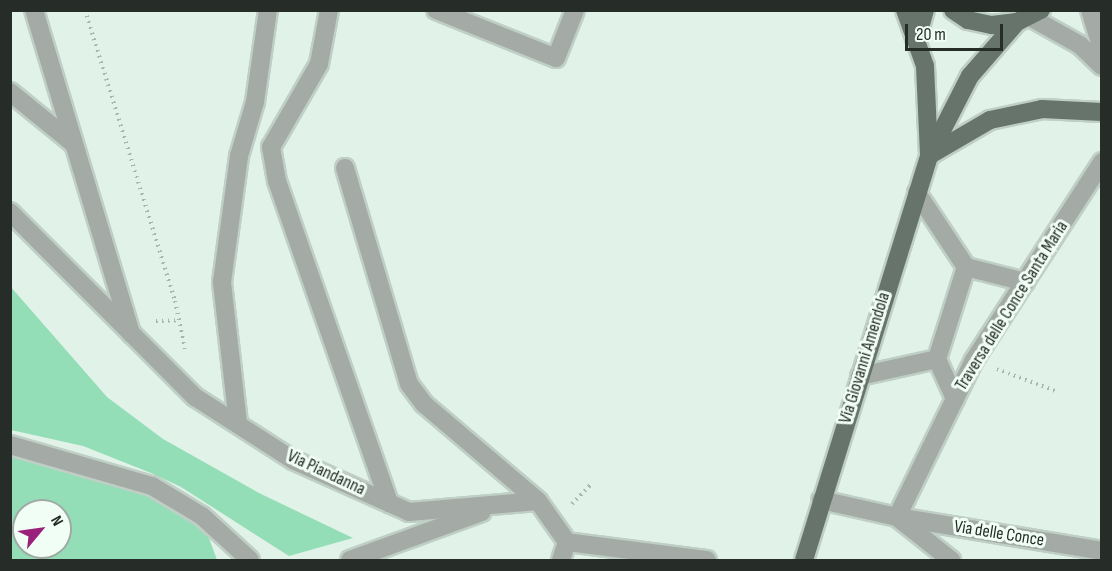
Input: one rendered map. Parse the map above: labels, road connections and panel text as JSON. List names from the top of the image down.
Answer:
{
  "streets": {
    "main road": ["Via Giovanni Amendola"],
    "street": ["Traversa delle Conce Santa Maria", "Via Piandanna", "Via delle Conce"]
  },
  "crossings": [
    ["Traversa delle Conce Santa Maria", "Via delle Conce"],
    ["Via Giovanni Amendola", "Via delle Conce"]
  ],
  "scale_bar": "20 m",
  "north": "top right"
}
